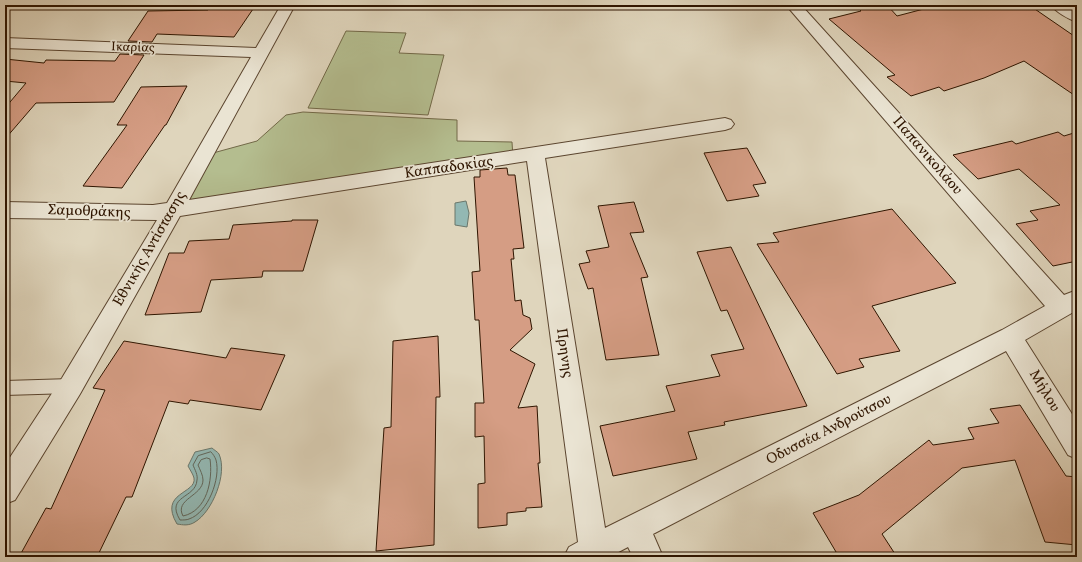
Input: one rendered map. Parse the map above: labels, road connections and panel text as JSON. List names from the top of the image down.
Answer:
{
  "streets": {
    "street": [
      "Ικαρίας",
      "Παπανικολάου",
      "Καππαδοκίας",
      "Σαμοθράκης",
      "Εθνικής Αντίστασης",
      "Πρηνης",
      "Μήλου",
      "Οδυσσέα Ανδρούτσου"
    ]
  },
  "crossings": [
    ["Ικαρίας", "Εθνικής Αντίστασης"],
    ["Παπανικολάου", "Οδυσσέα Ανδρούτσου"],
    ["Καππαδοκίας", "Σαμοθράκης"],
    ["Καππαδοκίας", "Εθνικής Αντίστασης"],
    ["Καππαδοκίας", "Πρηνης"],
    ["Σαμοθράκης", "Εθνικής Αντίστασης"],
    ["Πρηνης", "Οδυσσέα Ανδρούτσου"],
    ["Μήλου", "Οδυσσέα Ανδρούτσου"]
  ]
}
